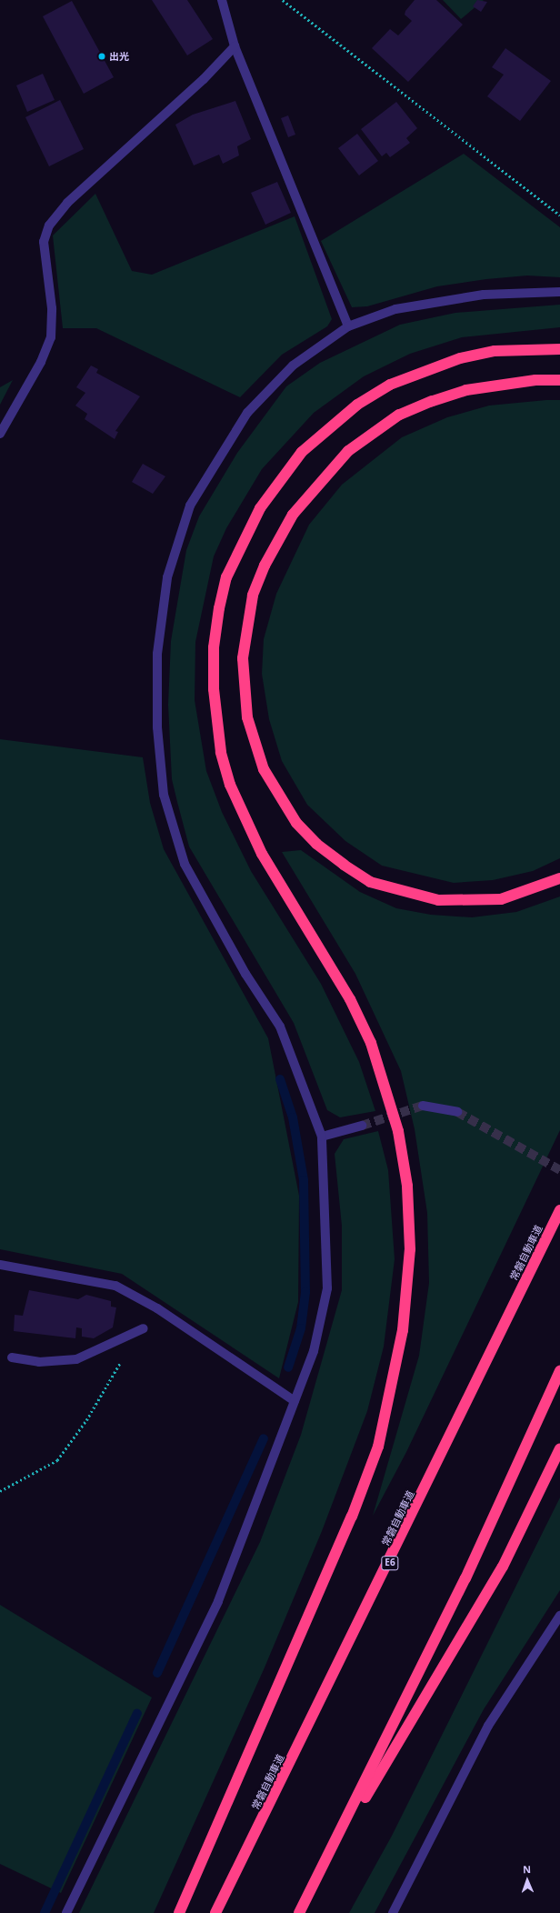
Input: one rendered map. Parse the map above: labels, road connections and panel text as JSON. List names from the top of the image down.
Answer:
{
  "streets": {
    "highway": ["常磐自動車道", "E6"]
  },
  "places": ["出光"],
  "north": "top"
}
